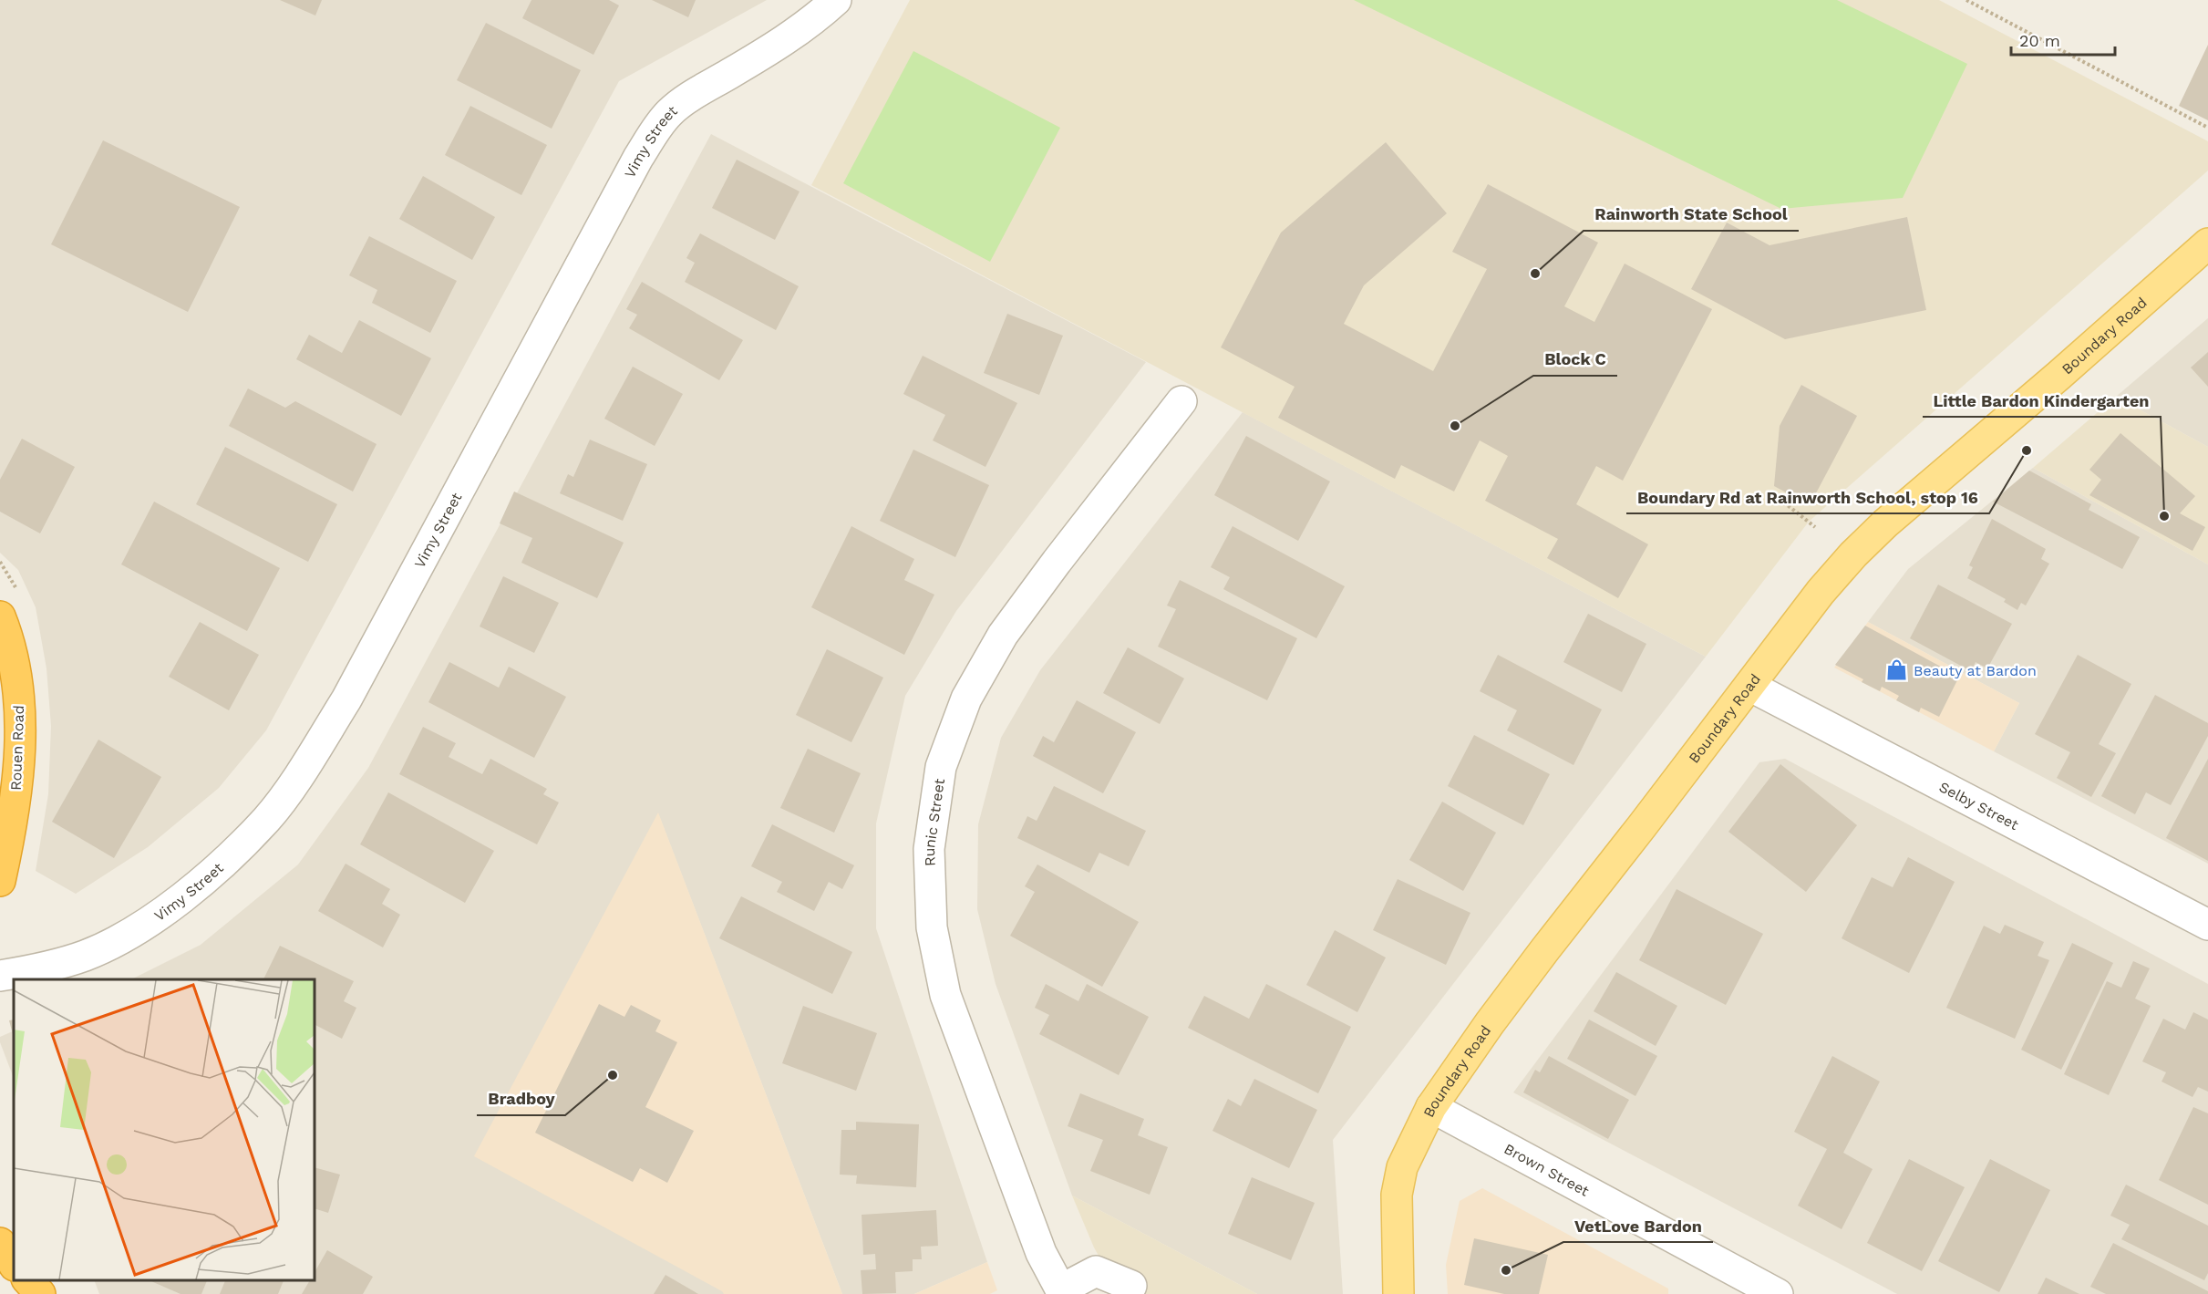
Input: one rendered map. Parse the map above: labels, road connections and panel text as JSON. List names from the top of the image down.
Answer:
{
  "streets": {
    "highway": ["Rouen Road"],
    "main road": ["Boundary Road"],
    "street": [
      "Vimy Street",
      "Selby Street",
      "Runic Street",
      "Brown Street"
    ]
  },
  "crossings": [
    ["Boundary Road", "Selby Street"],
    ["Boundary Road", "Brown Street"]
  ],
  "places": {
    "other": [
      "Rainworth State School",
      "Block C",
      "Boundary Rd at Rainworth School, stop 16",
      "Little Bardon Kindergarten",
      "Bradboy",
      "VetLove Bardon"
    ],
    "shop": ["Beauty at Bardon"]
  },
  "scale_bar": "20 m"
}
